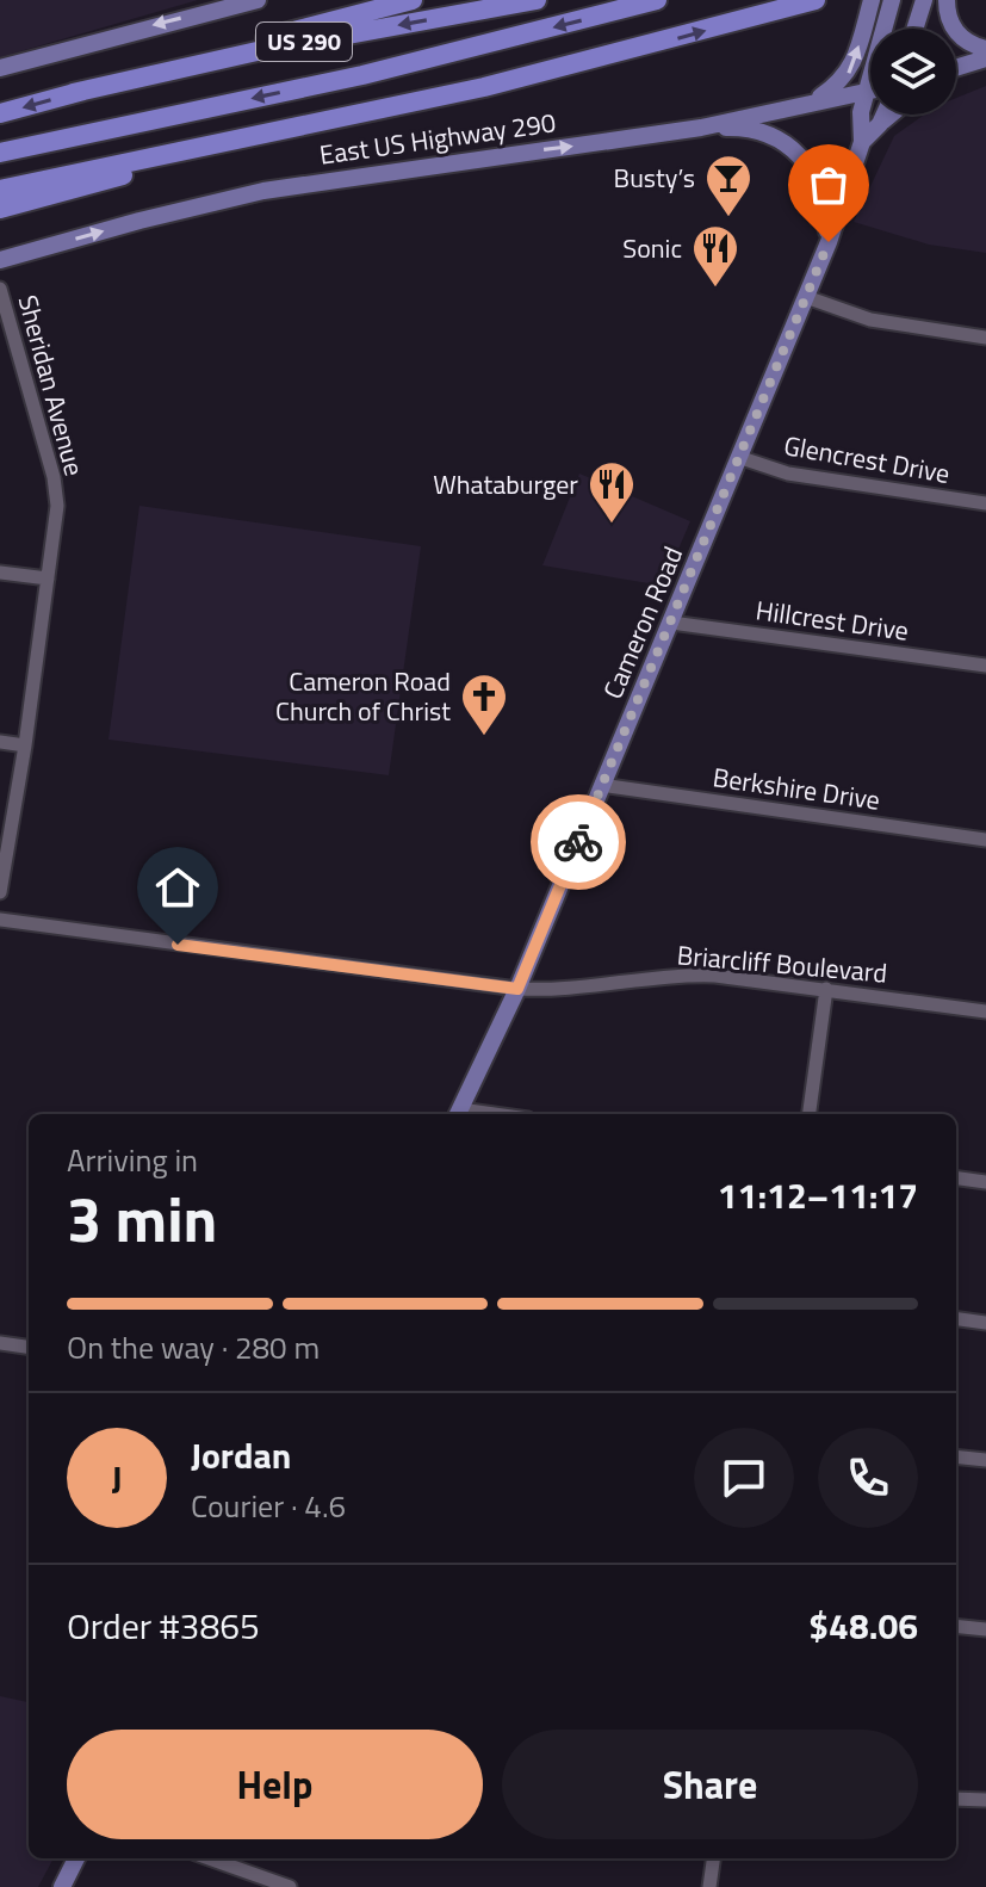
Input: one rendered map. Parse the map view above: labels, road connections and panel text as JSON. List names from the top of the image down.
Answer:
{
  "streets": {
    "highway": ["US 290"],
    "main road": ["East US Highway 290", "Cameron Road"],
    "street": [
      "Sheridan Avenue",
      "Glencrest Drive",
      "Hillcrest Drive",
      "Berkshire Drive",
      "Briarcliff Boulevard"
    ]
  },
  "crossings": [
    ["East US Highway 290", "Cameron Road"],
    ["Glencrest Drive", "Cameron Road"],
    ["Hillcrest Drive", "Cameron Road"],
    ["Cameron Road", "Berkshire Drive"],
    ["Cameron Road", "Briarcliff Boulevard"]
  ],
  "one_way": ["East US Highway 290"],
  "places": {
    "bar": ["Busty’s"],
    "restaurant": ["Sonic", "Whataburger"],
    "church": ["Cameron Road Church of Christ"]
  },
  "page": {
    "heading": ["3 min", "Arriving in", "11:12–11:17"],
    "panel": [
      "Jordan",
      "Courier · 4.6",
      "Order #3865",
      "$48.06"
    ],
    "bar": "On the way · 280 m",
    "round": "J",
    "buttons": ["Help", "Share"]
  }
}
